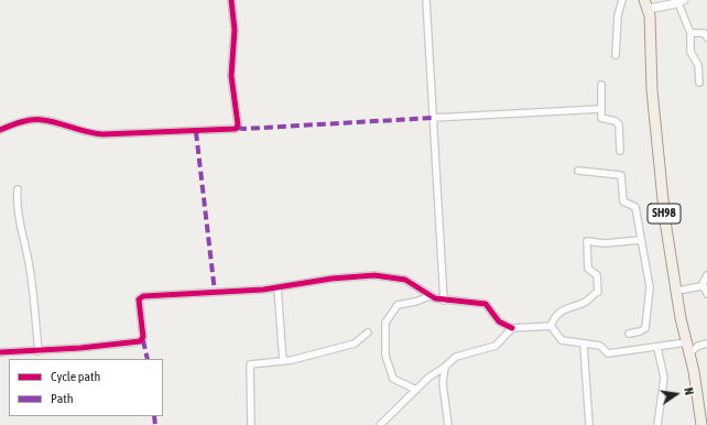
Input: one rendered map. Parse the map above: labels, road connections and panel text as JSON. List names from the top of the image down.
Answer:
{
  "streets": {
    "main road": ["SH98"]
  },
  "legend": ["Cycle path", "Path"],
  "north": "right"
}
